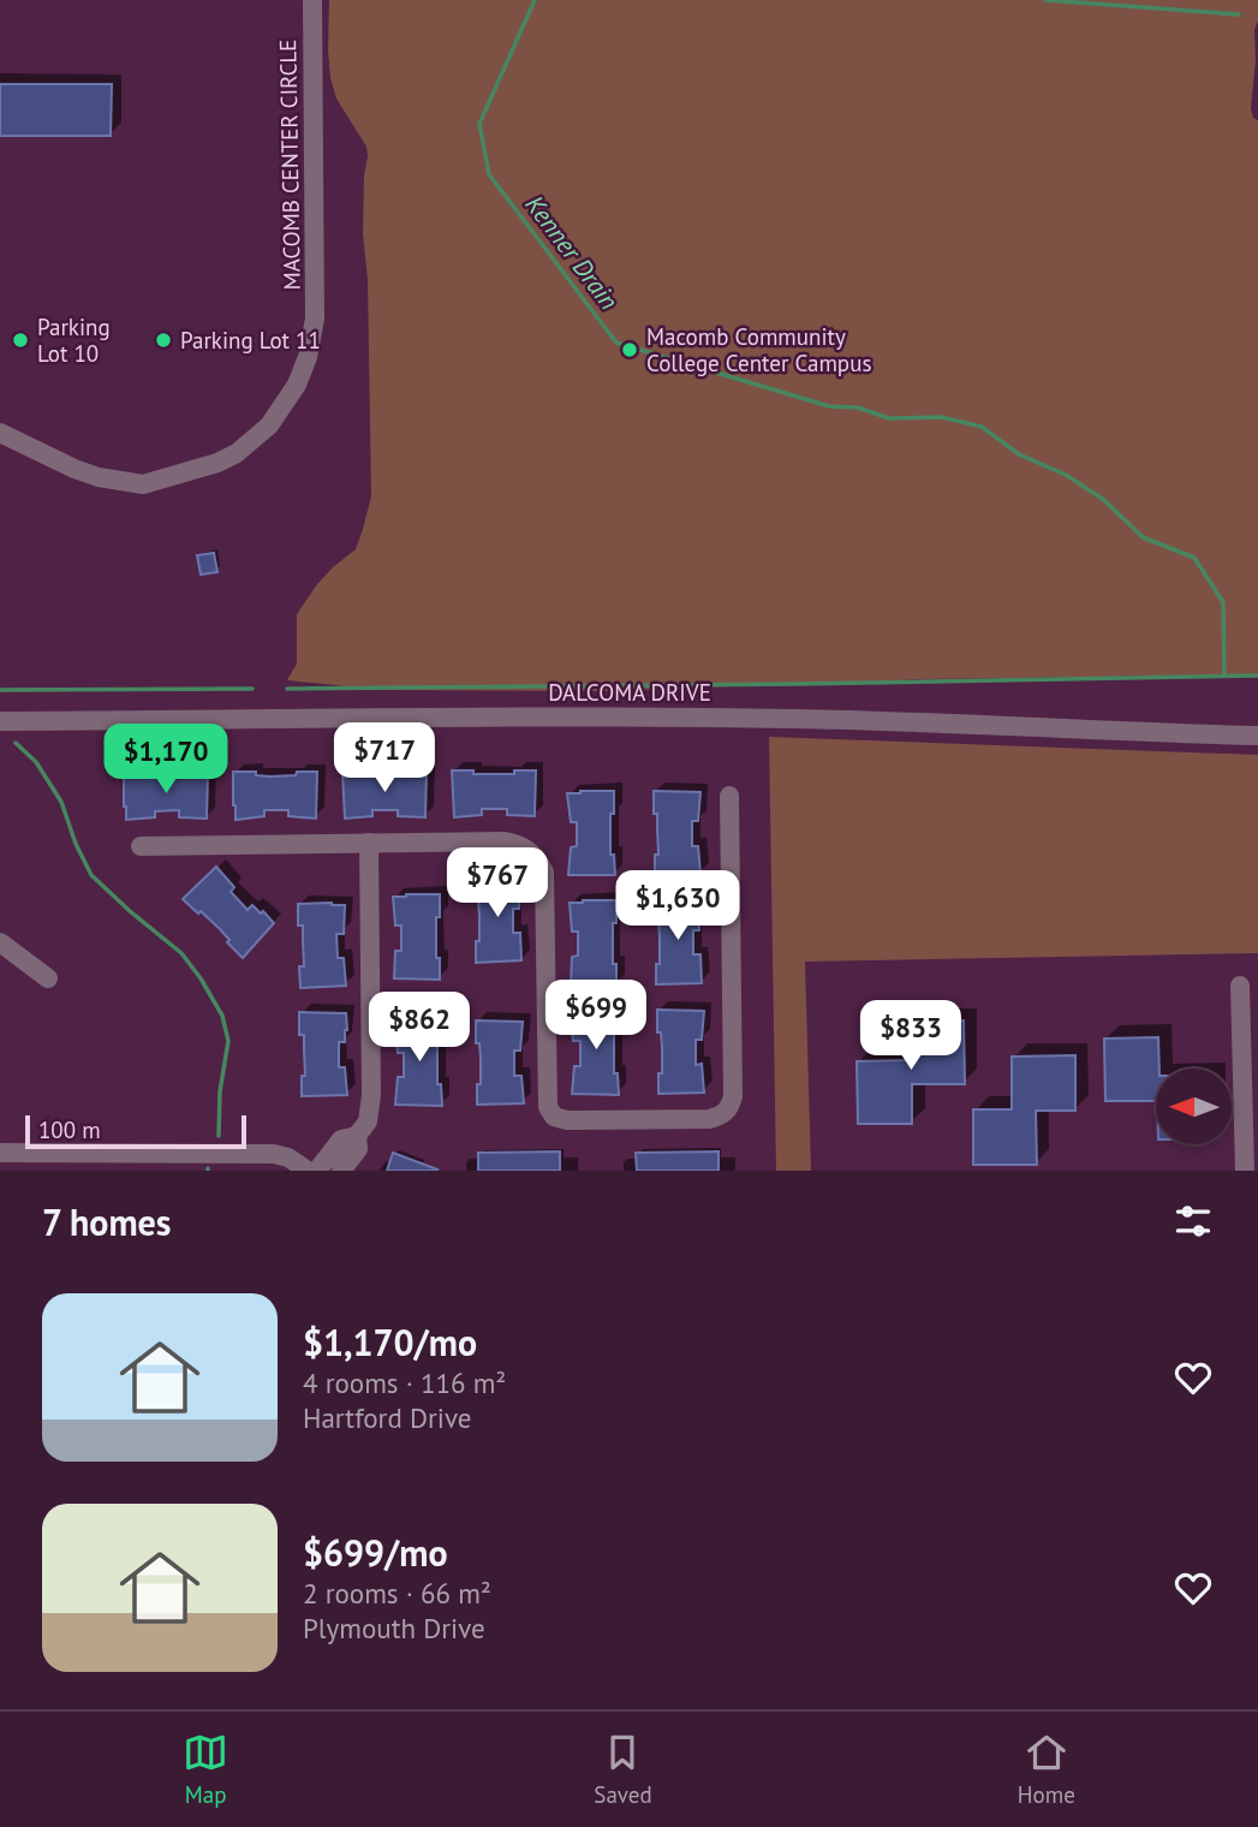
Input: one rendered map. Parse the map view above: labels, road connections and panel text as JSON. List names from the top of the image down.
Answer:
{
  "streets": {
    "street": ["MACOMB CENTER CIRCLE", "DALCOMA DRIVE"]
  },
  "water": ["Kenner Drain"],
  "places": ["Parking Lot 10", "Parking Lot 11", "Macomb Community College Center Campus"],
  "scale_bar": "100 m",
  "north": "left",
  "page": {
    "price": [
      "$717",
      "$1,170",
      "$767",
      "$1,630",
      "$699",
      "$862",
      "$833"
    ],
    "scale": "100 m",
    "heading": "7 homes",
    "list": [
      {
        "name": "$1,170/mo",
        "note": "4 rooms · 116 m² · Hartford Drive"
      },
      {
        "name": "$699/mo",
        "note": "2 rooms · 66 m² · Plymouth Drive"
      }
    ],
    "tabs": ["Map", "Saved", "Home"]
  }
}
